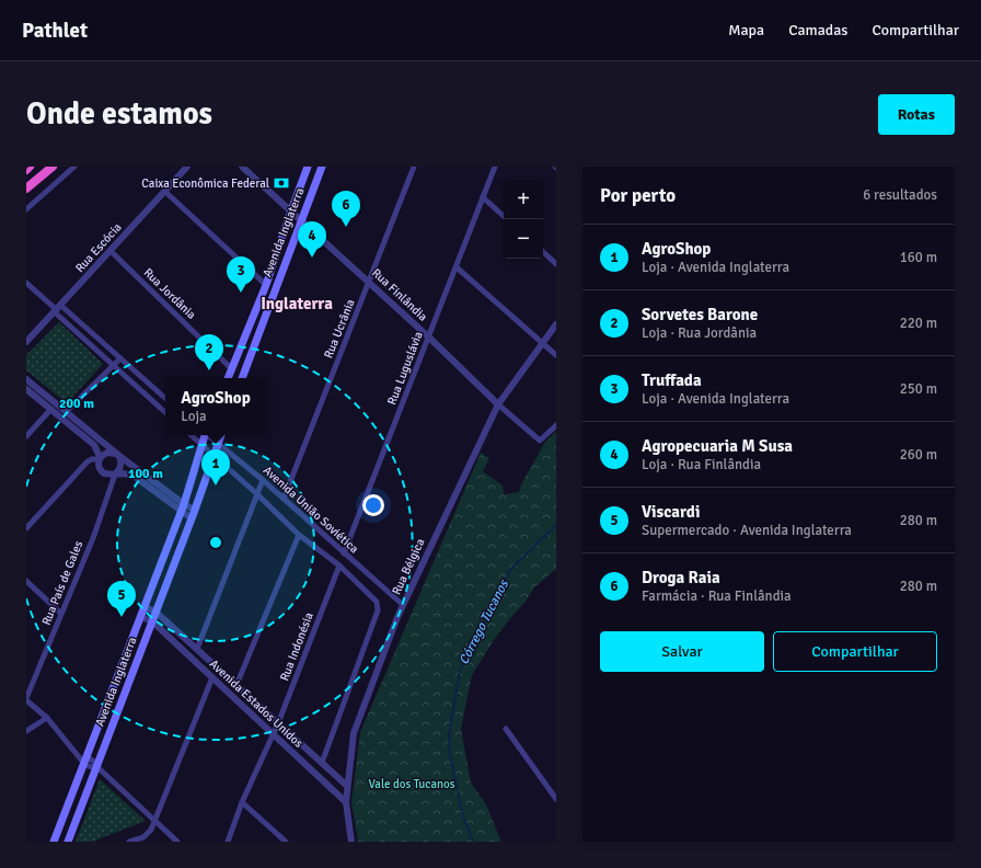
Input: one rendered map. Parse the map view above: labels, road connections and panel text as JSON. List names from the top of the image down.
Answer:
{
  "streets": {
    "main road": ["Avenida Inglaterra"],
    "street": [
      "Rua Escócia",
      "Rua Jordânia",
      "Rua Finlândia",
      "Rua Ucrânia",
      "Rua Luguslávia",
      "Avenida União Soviética",
      "Rua Bélgica",
      "Rua País de Gales",
      "Rua Indonésia",
      "Avenida Estados Unidos"
    ]
  },
  "crossings": [
    ["Avenida Inglaterra", "Rua Jordânia"],
    ["Avenida Inglaterra", "Rua Finlândia"],
    ["Avenida Inglaterra", "Avenida União Soviética"],
    ["Avenida Inglaterra", "Avenida Estados Unidos"],
    ["Rua Escócia", "Rua Jordânia"],
    ["Rua Finlândia", "Rua Ucrânia"],
    ["Rua Finlândia", "Rua Luguslávia"],
    ["Rua Finlândia", "Rua Bélgica"],
    ["Rua Ucrânia", "Avenida União Soviética"],
    ["Rua Luguslávia", "Avenida União Soviética"],
    ["Avenida União Soviética", "Rua Bélgica"],
    ["Avenida União Soviética", "Rua Indonésia"],
    ["Avenida União Soviética", "Avenida Estados Unidos"],
    ["Rua Bélgica", "Avenida Estados Unidos"],
    ["Rua Indonésia", "Avenida Estados Unidos"]
  ],
  "districts": ["Inglaterra"],
  "water": ["Córrego Tucanos"],
  "parks": ["Vale dos Tucanos"],
  "places": {
    "bank": ["Caixa Econômica Federal"]
  },
  "page": {
    "header": "Pathlet",
    "nav": ["Mapa", "Camadas", "Compartilhar"],
    "buttons": [
      "Rotas",
      ["Salvar", "Compartilhar"]
    ],
    "title": "Onde estamos",
    "heading": ["Por perto", "6 resultados"],
    "map_buttons": ["+", "−"],
    "pins": [
      "6",
      "4",
      "3",
      "2",
      "1",
      "5"
    ],
    "list": [
      {
        "mark": "1",
        "name": "AgroShop",
        "note": "Loja · Avenida Inglaterra",
        "value": "160 m"
      },
      {
        "mark": "2",
        "name": "Sorvetes Barone",
        "note": "Loja · Rua Jordânia",
        "value": "220 m"
      },
      {
        "mark": "3",
        "name": "Truffada",
        "note": "Loja · Avenida Inglaterra",
        "value": "250 m"
      },
      {
        "mark": "4",
        "name": "Agropecuaria M Susa",
        "note": "Loja · Rua Finlândia",
        "value": "260 m"
      },
      {
        "mark": "5",
        "name": "Viscardi",
        "note": "Supermercado · Avenida Inglaterra",
        "value": "280 m"
      },
      {
        "mark": "6",
        "name": "Droga Raia",
        "note": "Farmácia · Rua Finlândia",
        "value": "280 m"
      }
    ],
    "popup": ["AgroShop", "Loja"]
  },
  "rings": ["200 m", "100 m"]
}
